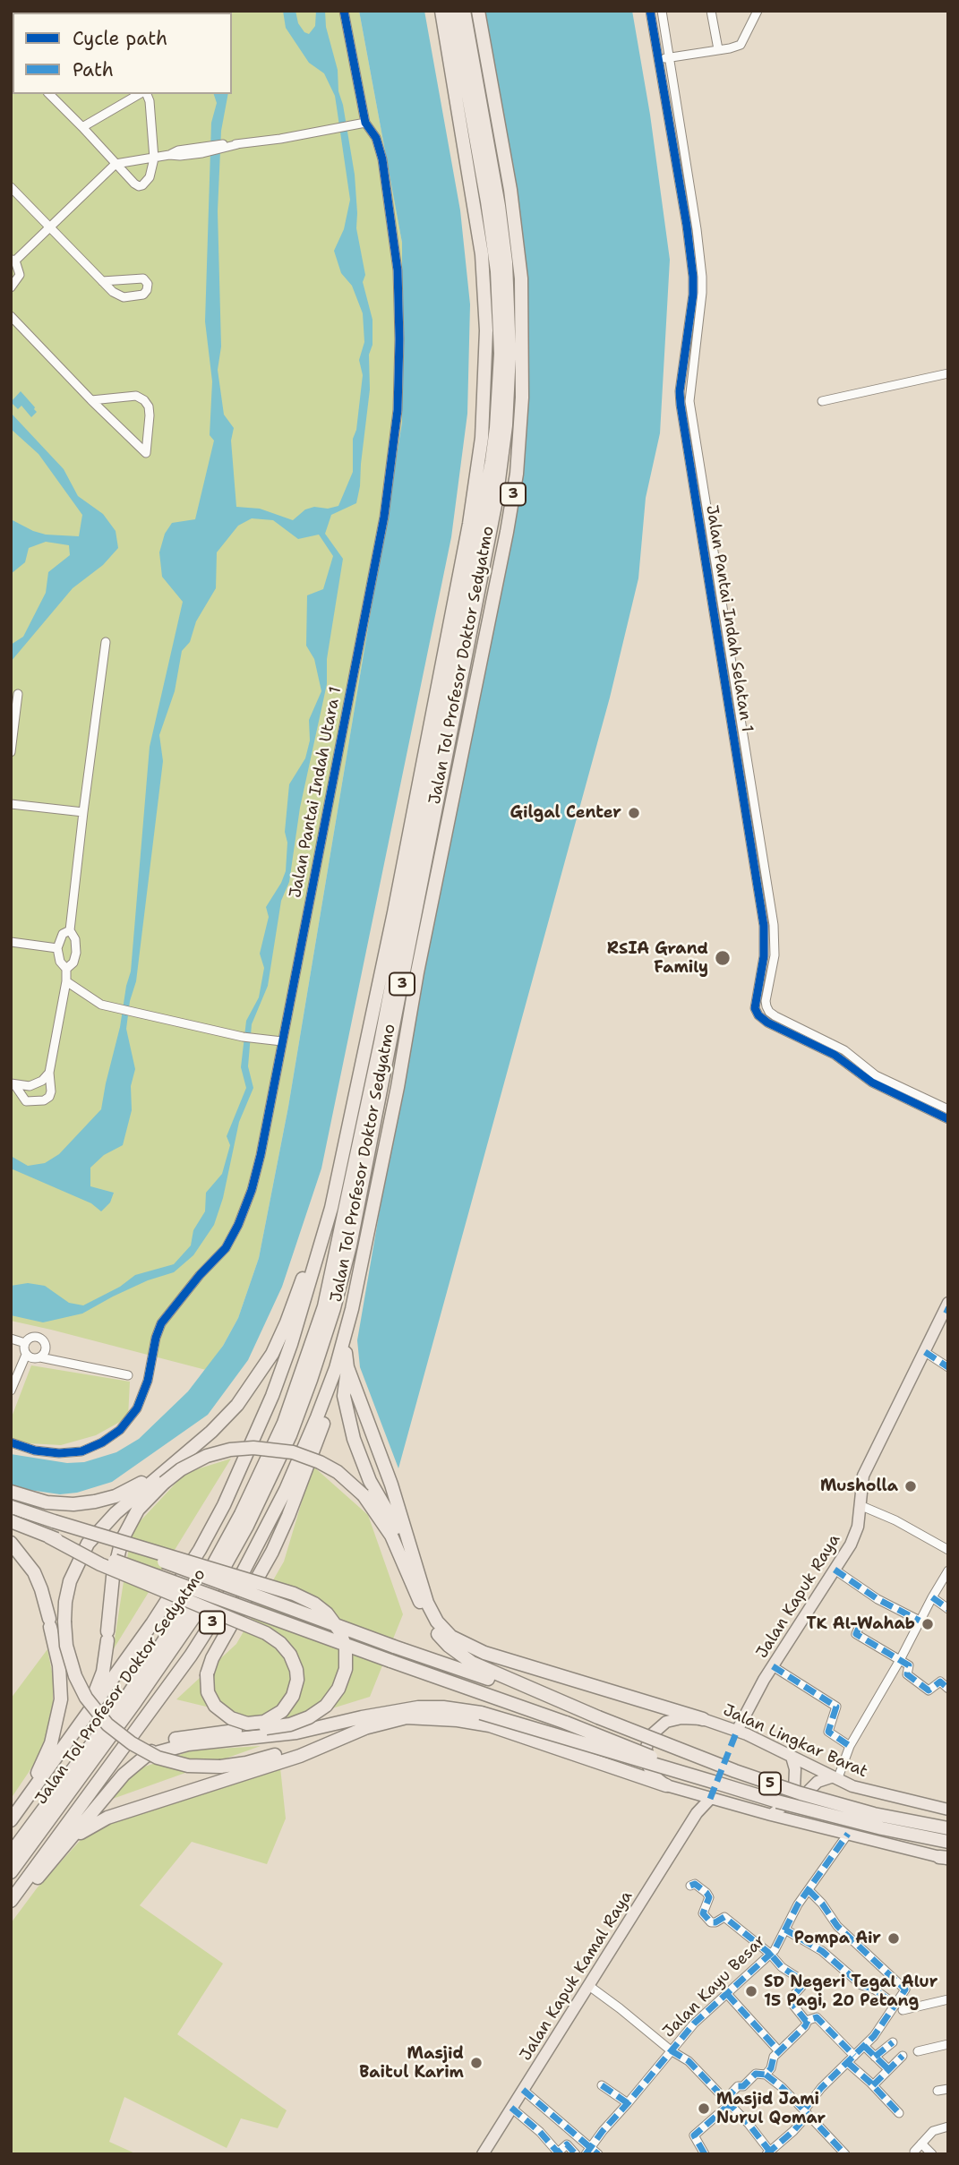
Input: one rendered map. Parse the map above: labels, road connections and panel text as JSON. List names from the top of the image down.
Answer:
{
  "streets": {
    "highway": ["3", "Jalan Tol Profesor Doktor Sedyatmo", "5"],
    "main road": ["Jalan Kapuk Raya", "Jalan Lingkar Barat", "Jalan Kapuk Kamal Raya"],
    "street": ["Jalan Pantai Indah Selatan 1", "Jalan Pantai Indah Utara 1", "Jalan Kayu Besar"]
  },
  "crossings": [
    ["Jalan Kapuk Raya", "Jalan Lingkar Barat"]
  ],
  "places": [
    "Gilgal Center",
    "RSIA Grand Family",
    "Musholla",
    "TK Al-Wahab",
    "Pompa Air",
    "SD Negeri Tegal Alur 15 Pagi, 20 Petang",
    "Masjid Baitul Karim",
    "Masjid Jami Nurul Qomar"
  ],
  "legend": ["Cycle path", "Path"]
}
